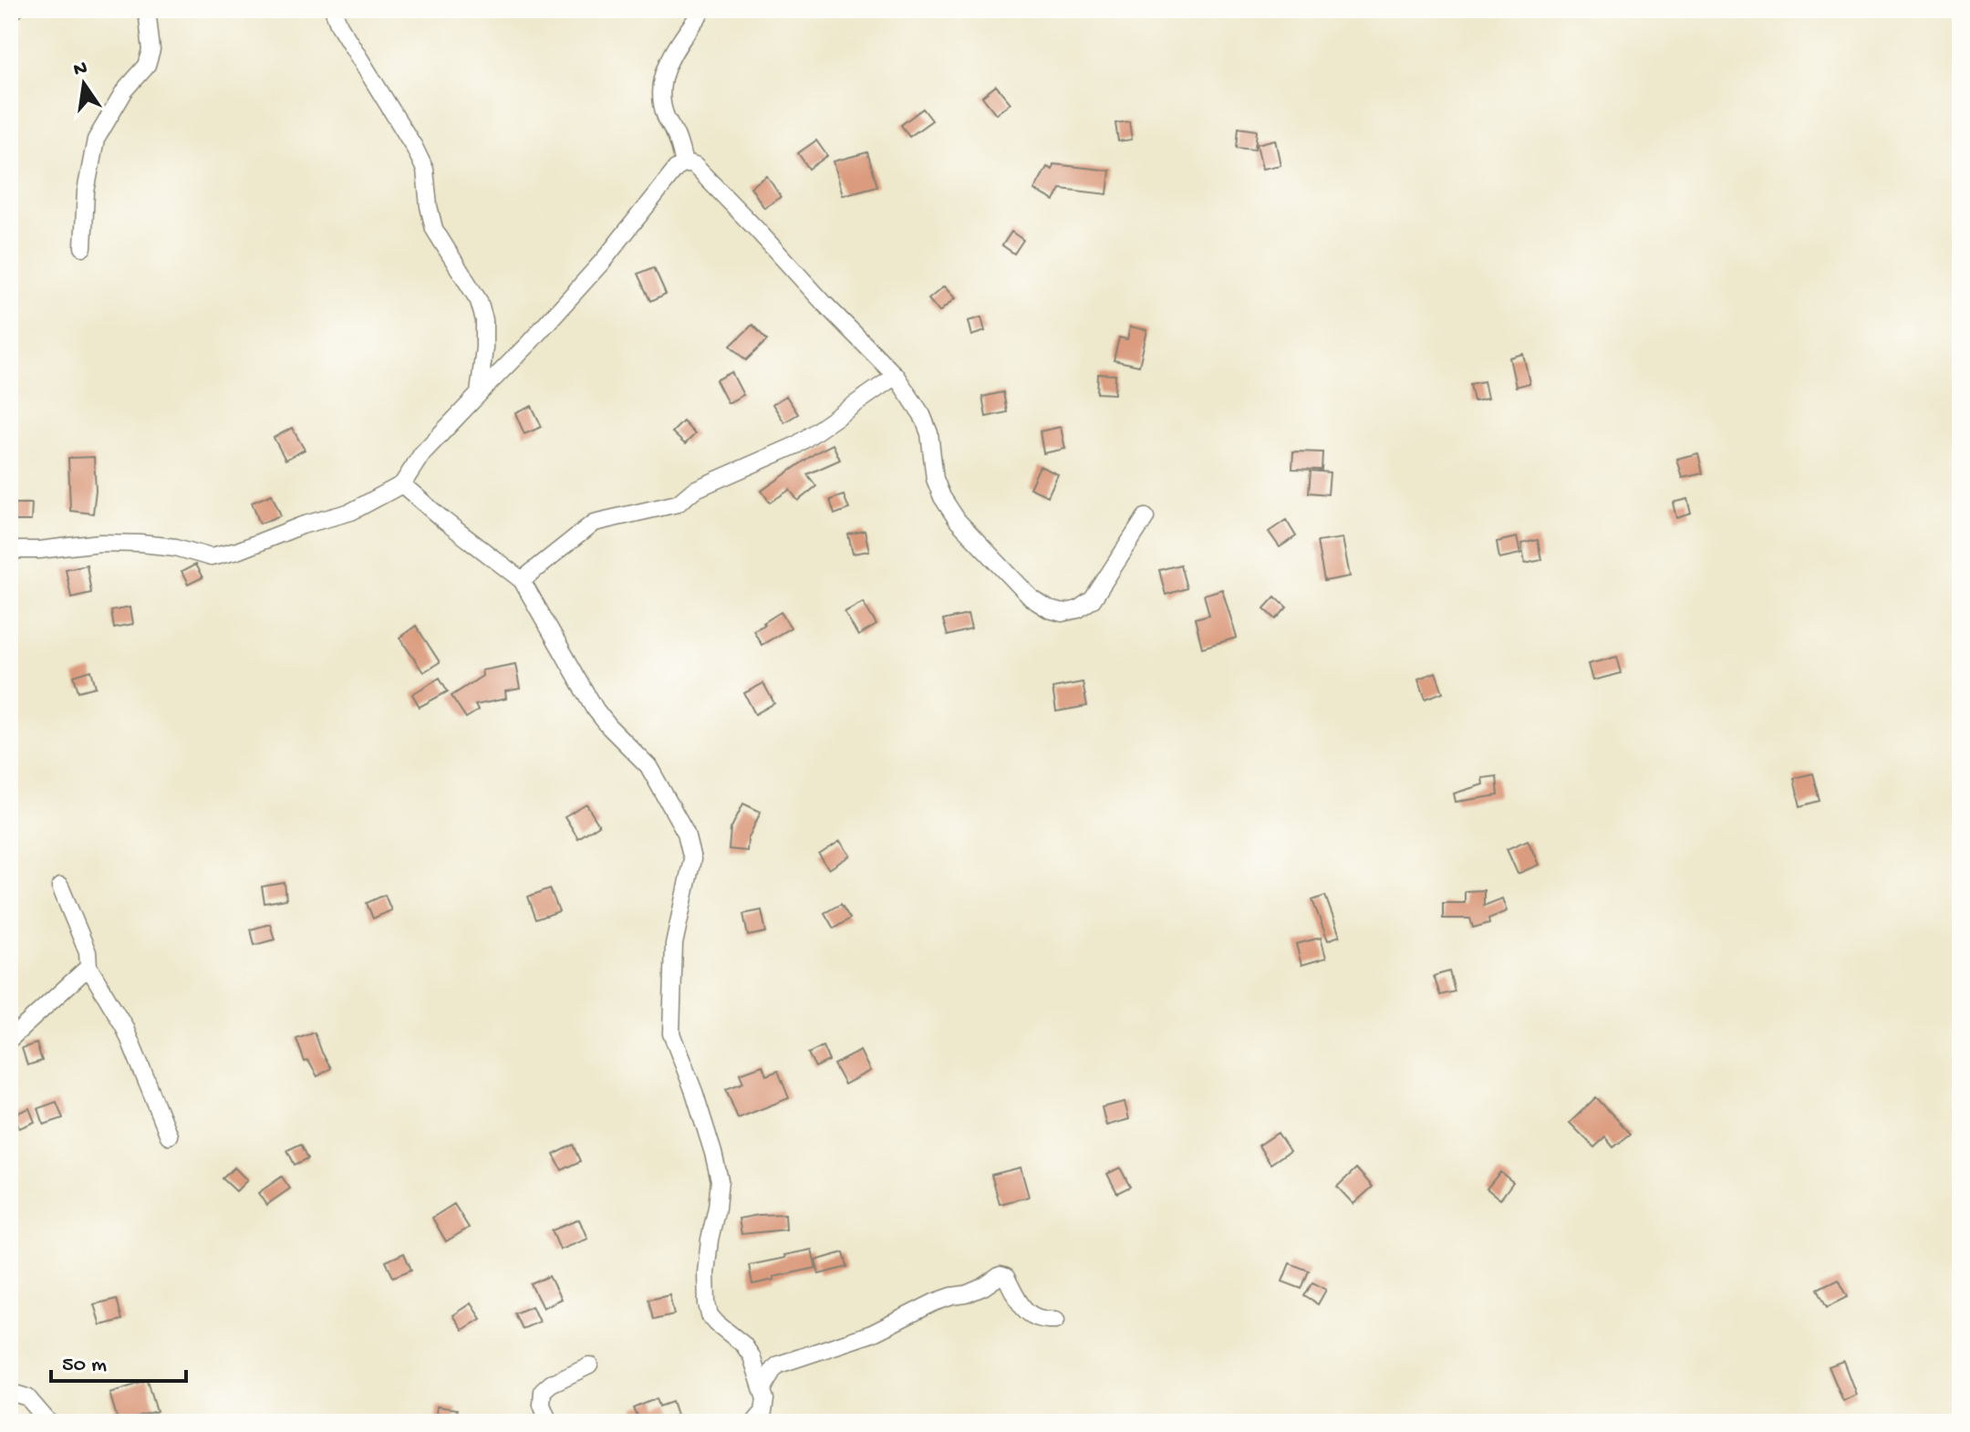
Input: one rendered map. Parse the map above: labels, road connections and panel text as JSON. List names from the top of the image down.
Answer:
{
  "scale_bar": "50 m",
  "north": "top"
}
